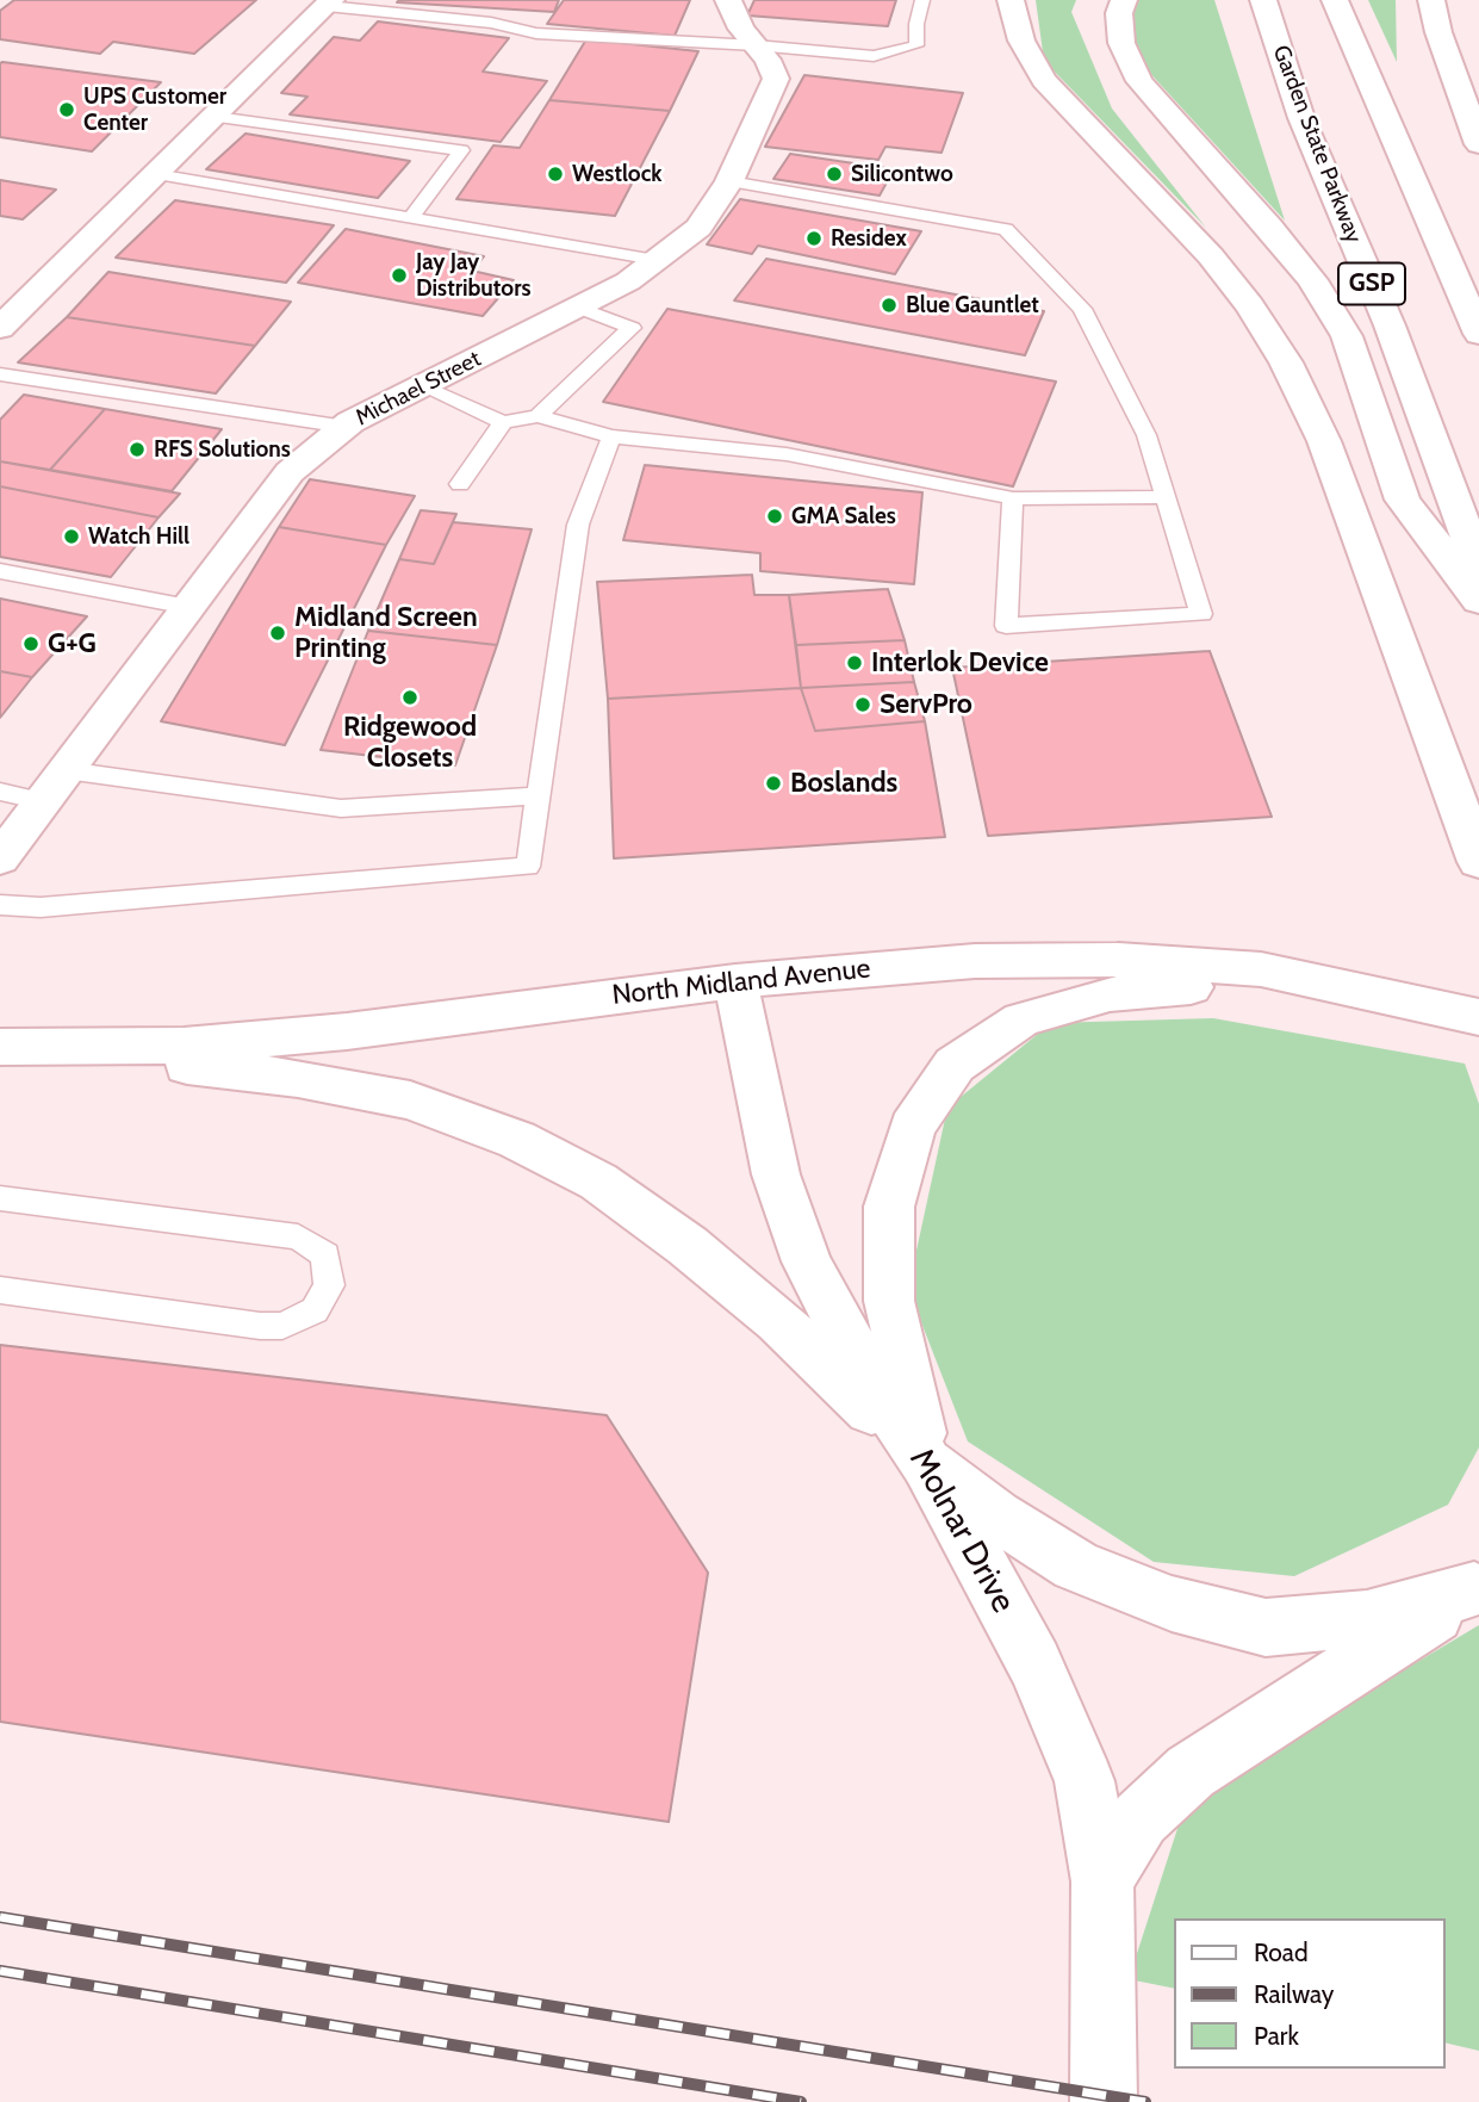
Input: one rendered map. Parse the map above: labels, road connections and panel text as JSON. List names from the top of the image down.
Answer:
{
  "streets": {
    "main road": [
      "Garden State Parkway",
      "GSP",
      "Michael Street",
      "North Midland Avenue",
      "Molnar Drive"
    ]
  },
  "crossings": [
    ["North Midland Avenue", "Molnar Drive"]
  ],
  "places": [
    "UPS Customer Center",
    "Westlock",
    "Silicontwo",
    "Residex",
    "Jay Jay Distributors",
    "Blue Gauntlet",
    "RFS Solutions",
    "GMA Sales",
    "Watch Hill",
    "Midland Screen Printing",
    "G+G",
    "Interlok Device",
    "Ridgewood Closets",
    "ServPro",
    "Boslands"
  ],
  "legend": ["Road", "Railway", "Park"]
}
